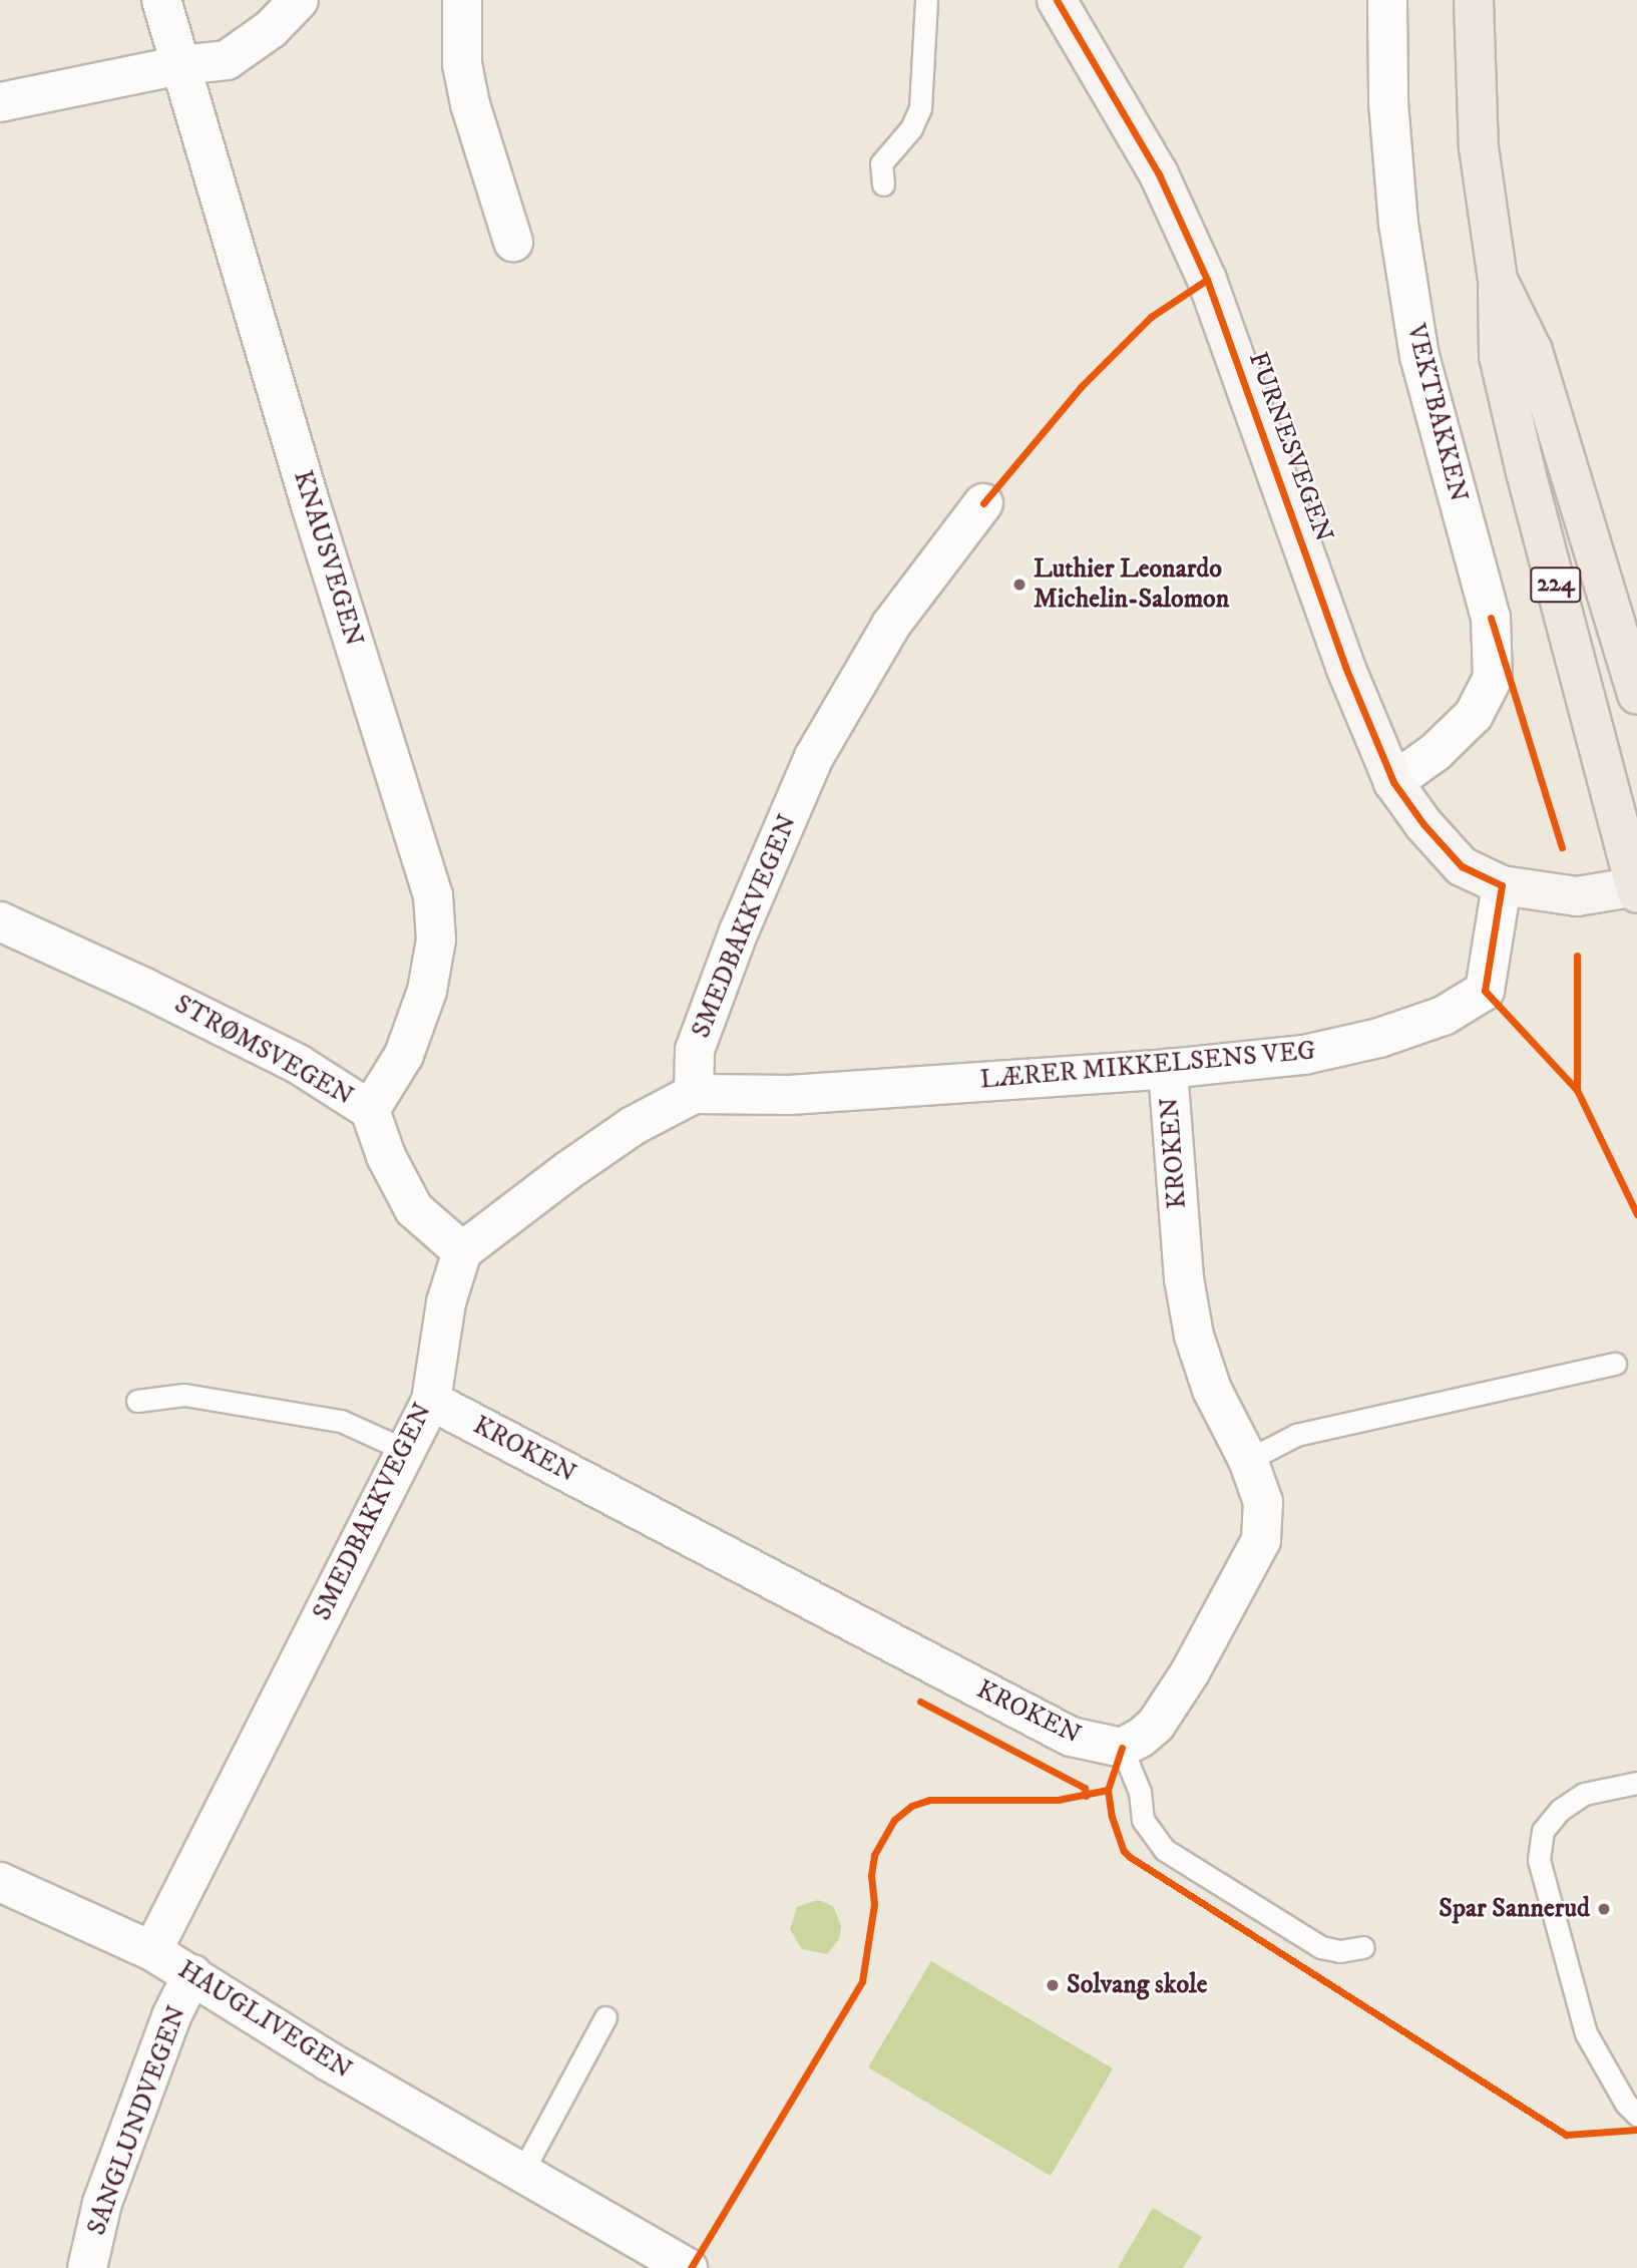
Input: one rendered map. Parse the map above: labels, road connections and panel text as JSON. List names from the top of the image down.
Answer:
{
  "streets": {
    "main road": ["FURNESVEGEN", "224"],
    "street": [
      "VEKTBAKKEN",
      "KNAUSVEGEN",
      "SMEDBAKKVEGEN",
      "STRØMSVEGEN",
      "LÆRER MIKKELSENS VEG",
      "KROKEN",
      "HAUGLIVEGEN",
      "SANGLUNDVEGEN"
    ]
  },
  "crossings": [
    ["VEKTBAKKEN", "FURNESVEGEN"],
    ["FURNESVEGEN", "224"],
    ["FURNESVEGEN", "LÆRER MIKKELSENS VEG"],
    ["KNAUSVEGEN", "STRØMSVEGEN"],
    ["SMEDBAKKVEGEN", "STRØMSVEGEN"],
    ["SMEDBAKKVEGEN", "LÆRER MIKKELSENS VEG"],
    ["SMEDBAKKVEGEN", "KROKEN"],
    ["SMEDBAKKVEGEN", "HAUGLIVEGEN"],
    ["LÆRER MIKKELSENS VEG", "KROKEN"],
    ["HAUGLIVEGEN", "SANGLUNDVEGEN"]
  ],
  "places": ["Luthier Leonardo Michelin-Salomon", "Spar Sannerud", "Solvang skole"]
}
